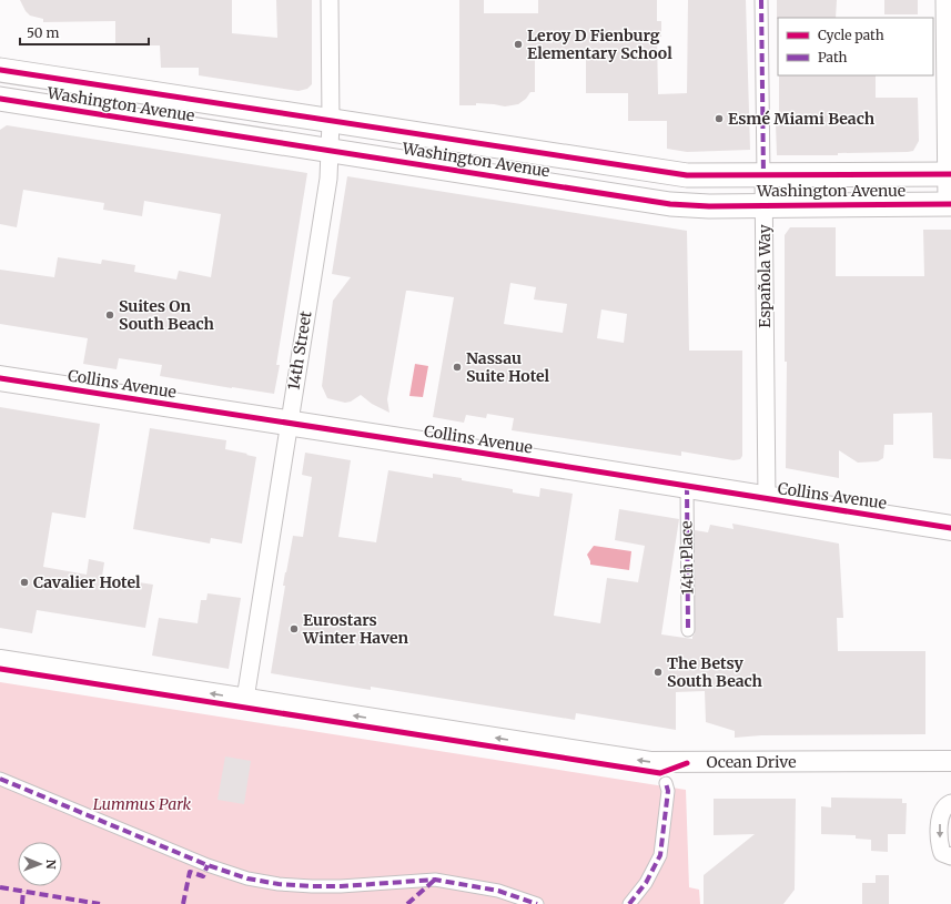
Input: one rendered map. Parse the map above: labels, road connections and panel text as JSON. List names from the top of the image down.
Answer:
{
  "streets": {
    "main road": ["Washington Avenue", "Collins Avenue"],
    "street": [
      "Española Way",
      "14th Street",
      "14th Place",
      "Ocean Drive"
    ]
  },
  "crossings": [
    ["Washington Avenue", "Española Way"],
    ["Washington Avenue", "14th Street"],
    ["Española Way", "Collins Avenue"],
    ["14th Street", "Collins Avenue"],
    ["14th Street", "Ocean Drive"],
    ["Collins Avenue", "14th Place"]
  ],
  "parks": ["Lummus Park"],
  "places": [
    "Leroy D Fienburg Elementary School",
    "Esmé Miami Beach",
    "Suites On South Beach",
    "Nassau Suite Hotel",
    "Cavalier Hotel",
    "Eurostars Winter Haven",
    "The Betsy South Beach"
  ],
  "legend": ["Cycle path", "Path"],
  "scale_bar": "50 m",
  "north": "right"
}
